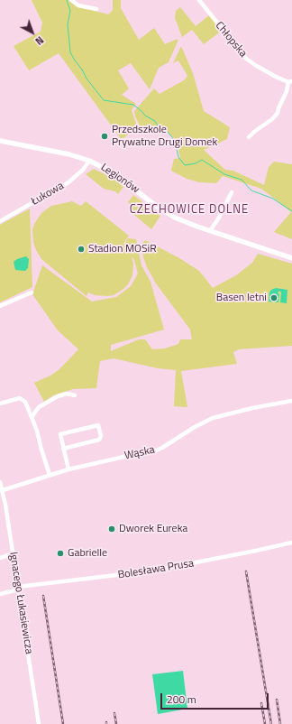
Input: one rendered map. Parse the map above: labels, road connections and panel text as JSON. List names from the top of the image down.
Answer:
{
  "streets": {
    "street": [
      "Chłopska",
      "Legionów",
      "Łukowa",
      "Wąska",
      "Bolesława Prusa",
      "Ignacego Łukasiewicza"
    ]
  },
  "crossings": [
    ["Legionów", "Łukowa"],
    ["Wąska", "Ignacego Łukasiewicza"],
    ["Bolesława Prusa", "Ignacego Łukasiewicza"]
  ],
  "districts": ["CZECHOWICE DOLNE"],
  "places": [
    "Przedszkole Prywatne Drugi Domek",
    "Stadion MOSiR",
    "Basen letni",
    "Dworek Eureka",
    "Gabrielle"
  ],
  "scale_bar": "200 m",
  "north": "bottom right"
}
